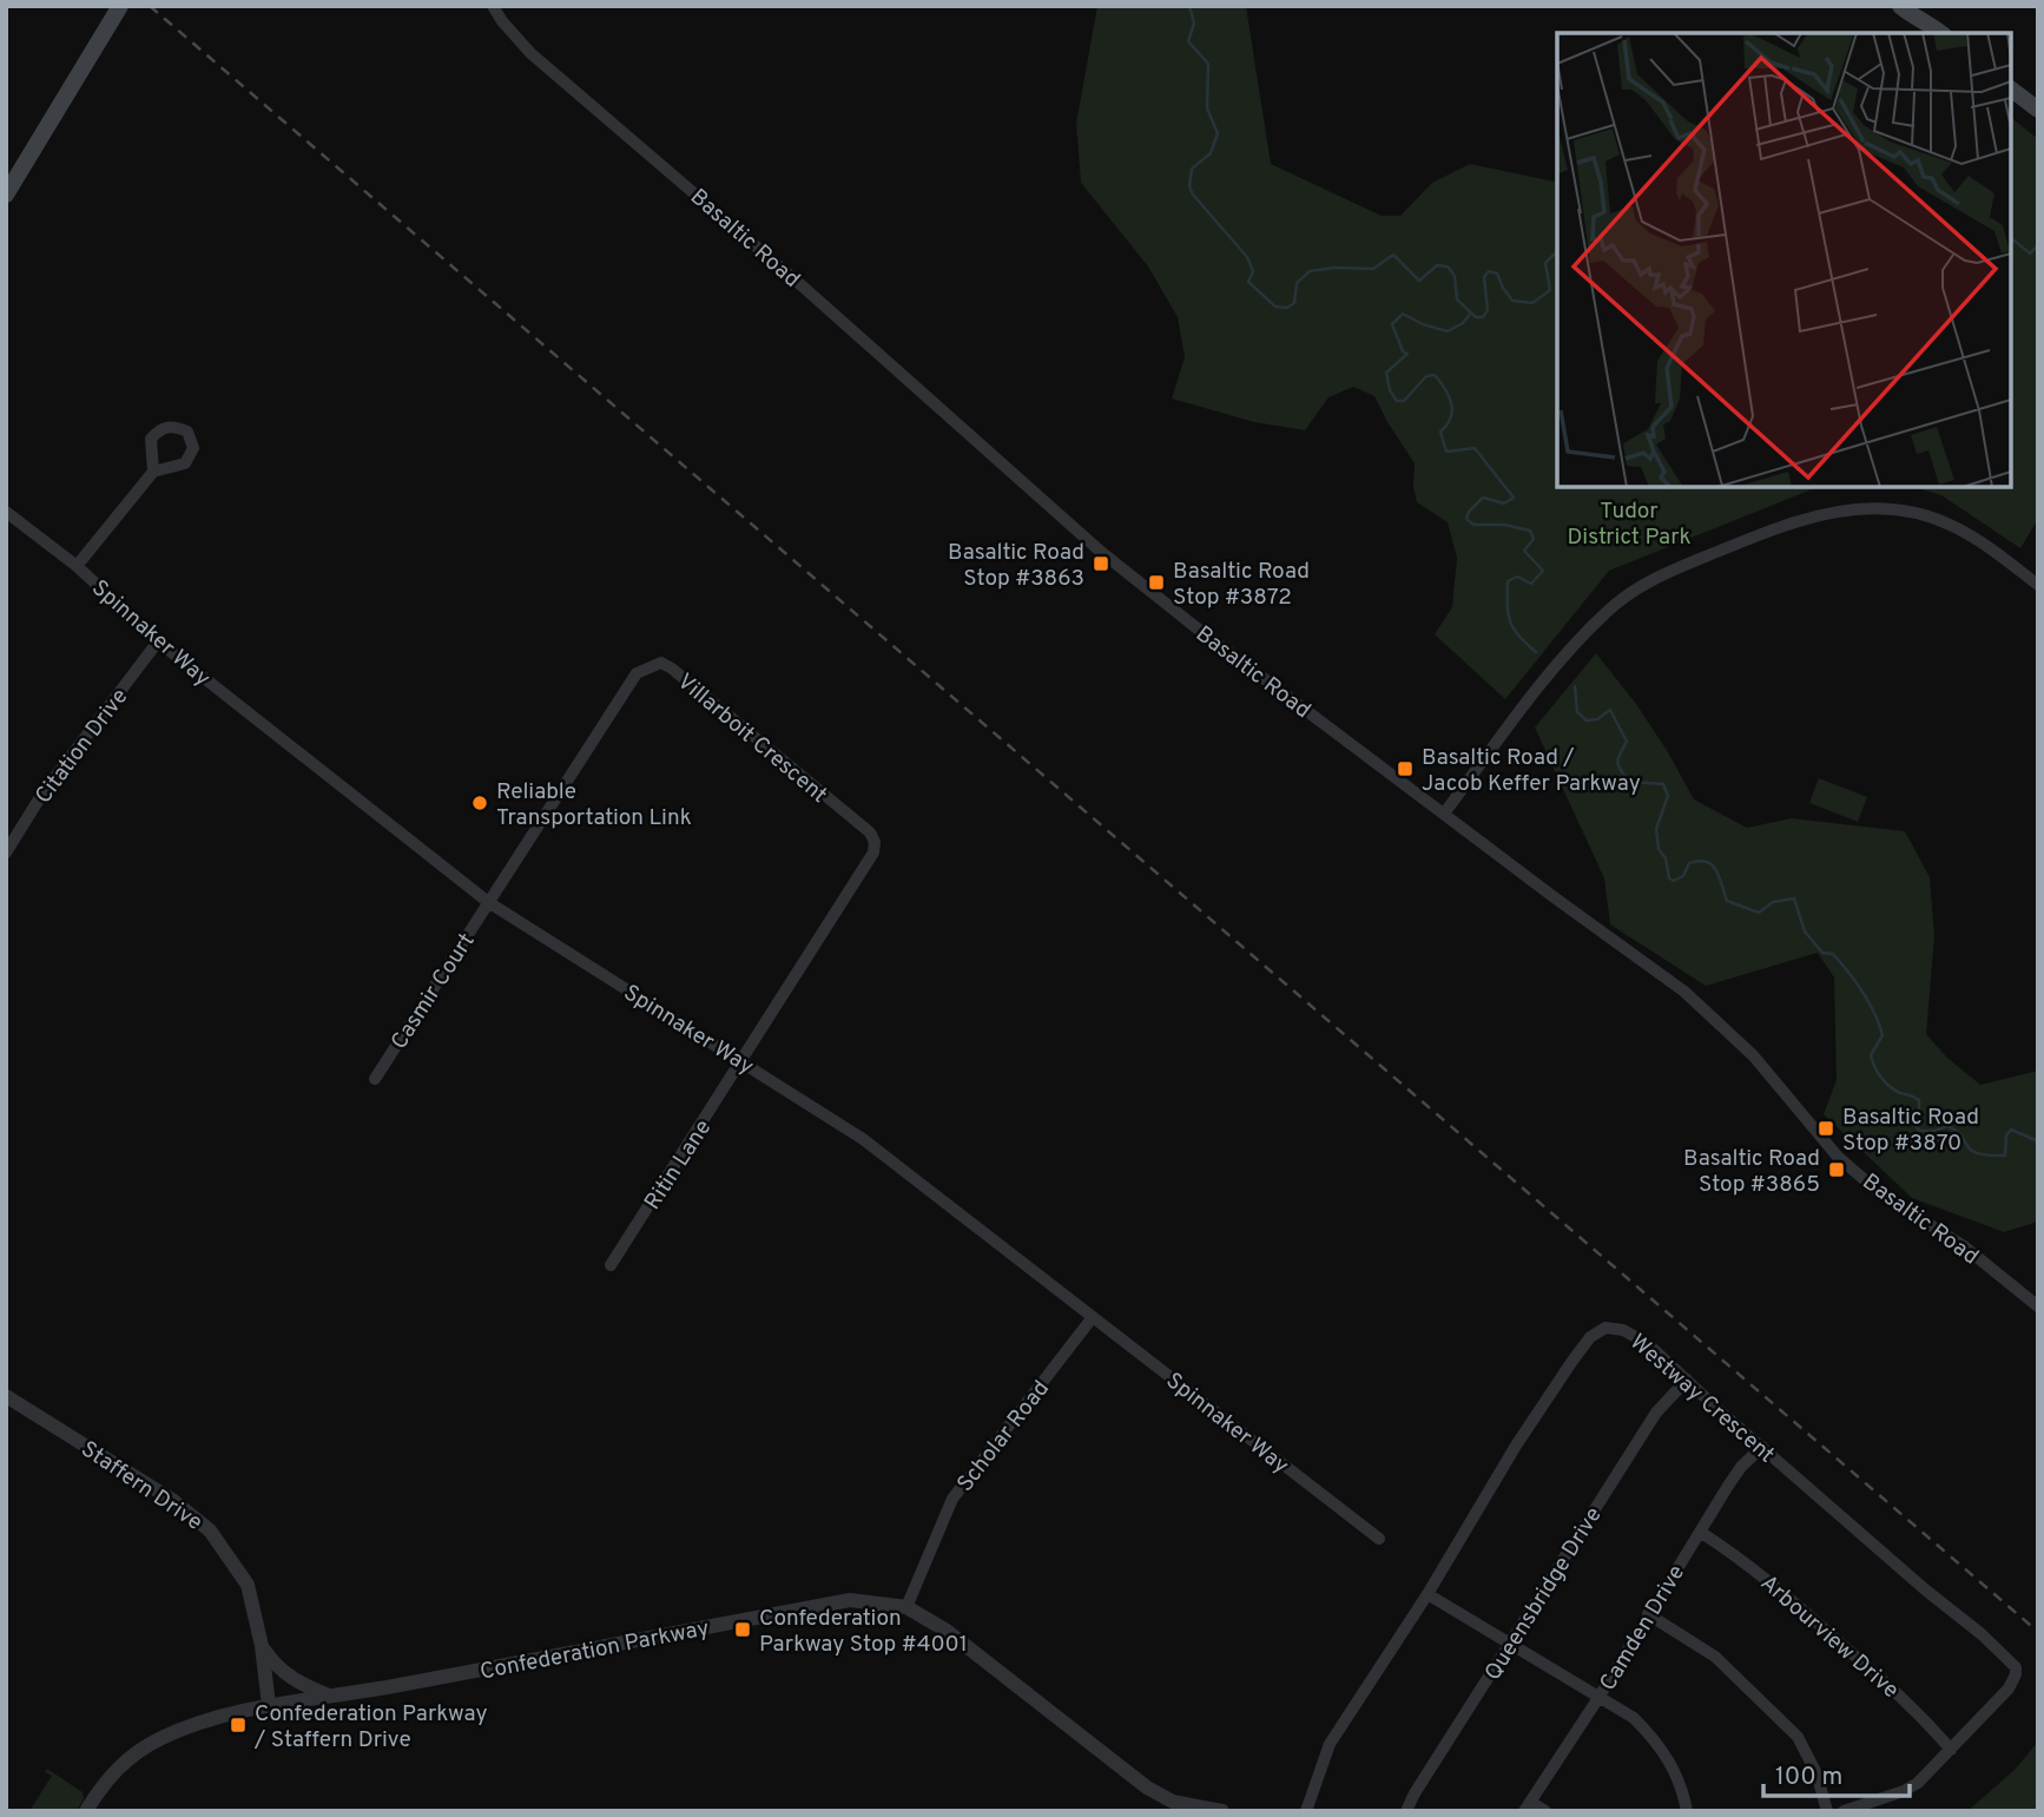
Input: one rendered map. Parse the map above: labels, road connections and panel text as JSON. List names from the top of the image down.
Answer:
{
  "streets": {
    "street": [
      "Basaltic Road",
      "Spinnaker Way",
      "Villarboit Crescent",
      "Citation Drive",
      "Casmir Court",
      "Ritin Lane",
      "Westway Crescent",
      "Scholar Road",
      "Staffern Drive",
      "Queensbridge Drive",
      "Camden Drive",
      "Arbourview Drive",
      "Confederation Parkway"
    ]
  },
  "crossings": [
    ["Spinnaker Way", "Villarboit Crescent"],
    ["Spinnaker Way", "Citation Drive"],
    ["Spinnaker Way", "Casmir Court"],
    ["Spinnaker Way", "Ritin Lane"],
    ["Spinnaker Way", "Scholar Road"],
    ["Villarboit Crescent", "Casmir Court"],
    ["Villarboit Crescent", "Ritin Lane"],
    ["Westway Crescent", "Queensbridge Drive"],
    ["Westway Crescent", "Camden Drive"],
    ["Westway Crescent", "Arbourview Drive"],
    ["Scholar Road", "Confederation Parkway"],
    ["Staffern Drive", "Confederation Parkway"],
    ["Camden Drive", "Arbourview Drive"]
  ],
  "parks": ["Tudor District Park"],
  "places": {
    "transit": [
      "Basaltic Road Stop #3863",
      "Basaltic Road Stop #3872",
      "Basaltic Road / Jacob Keffer Parkway",
      "Basaltic Road Stop #3870",
      "Basaltic Road Stop #3865",
      "Confederation Parkway Stop #4001",
      "Confederation Parkway / Staffern Drive"
    ],
    "other": ["Reliable Transportation Link"]
  },
  "scale_bar": "100 m"
}
